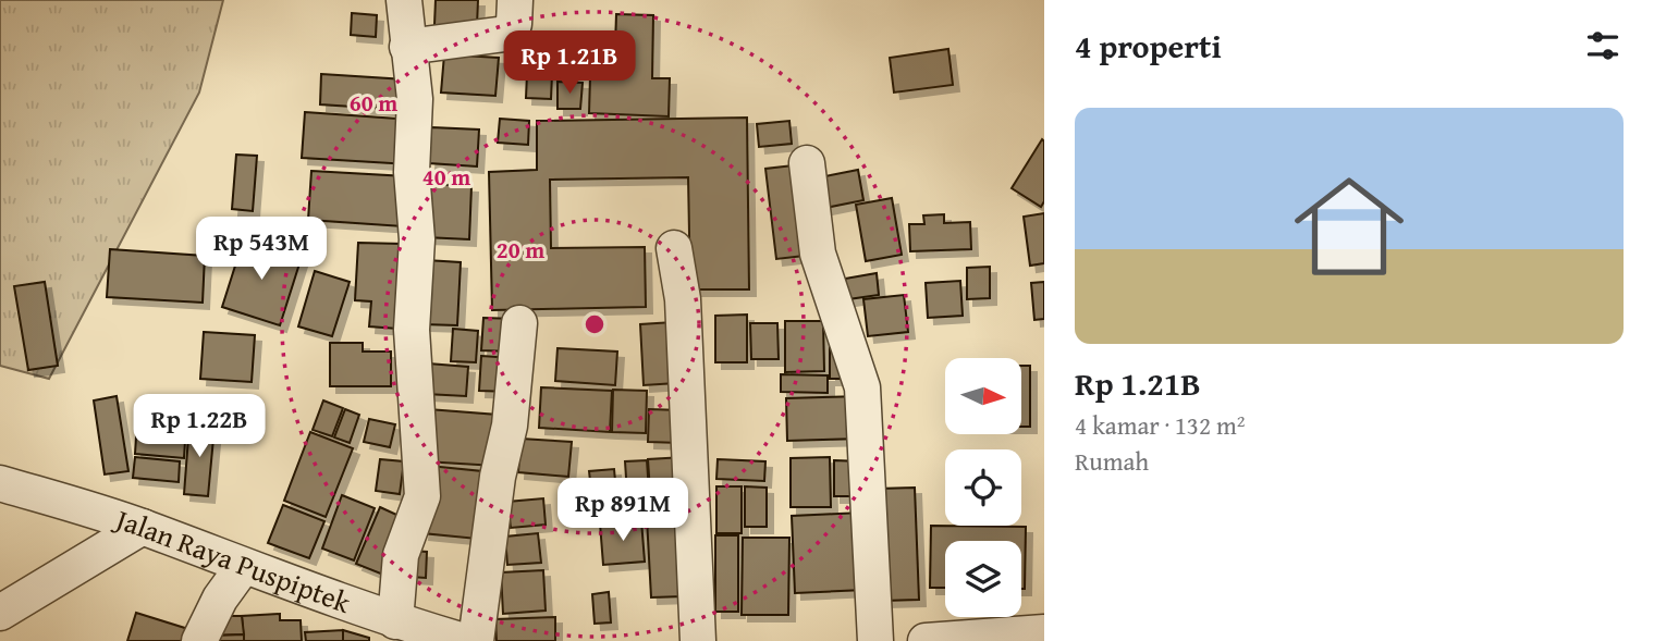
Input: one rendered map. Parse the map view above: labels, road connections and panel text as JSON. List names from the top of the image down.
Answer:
{
  "streets": {
    "street": ["Jalan Raya Puspiptek"]
  },
  "north": "right",
  "page": {
    "heading": "4 properti",
    "price": [
      "Rp 1.21B",
      "Rp 543M",
      "Rp 1.22B",
      "Rp 891M"
    ],
    "list": [
      {
        "name": "Rp 1.21B",
        "note": "4 kamar · 132 m² · Rumah"
      }
    ]
  },
  "rings": ["60 m", "40 m", "20 m"]
}
